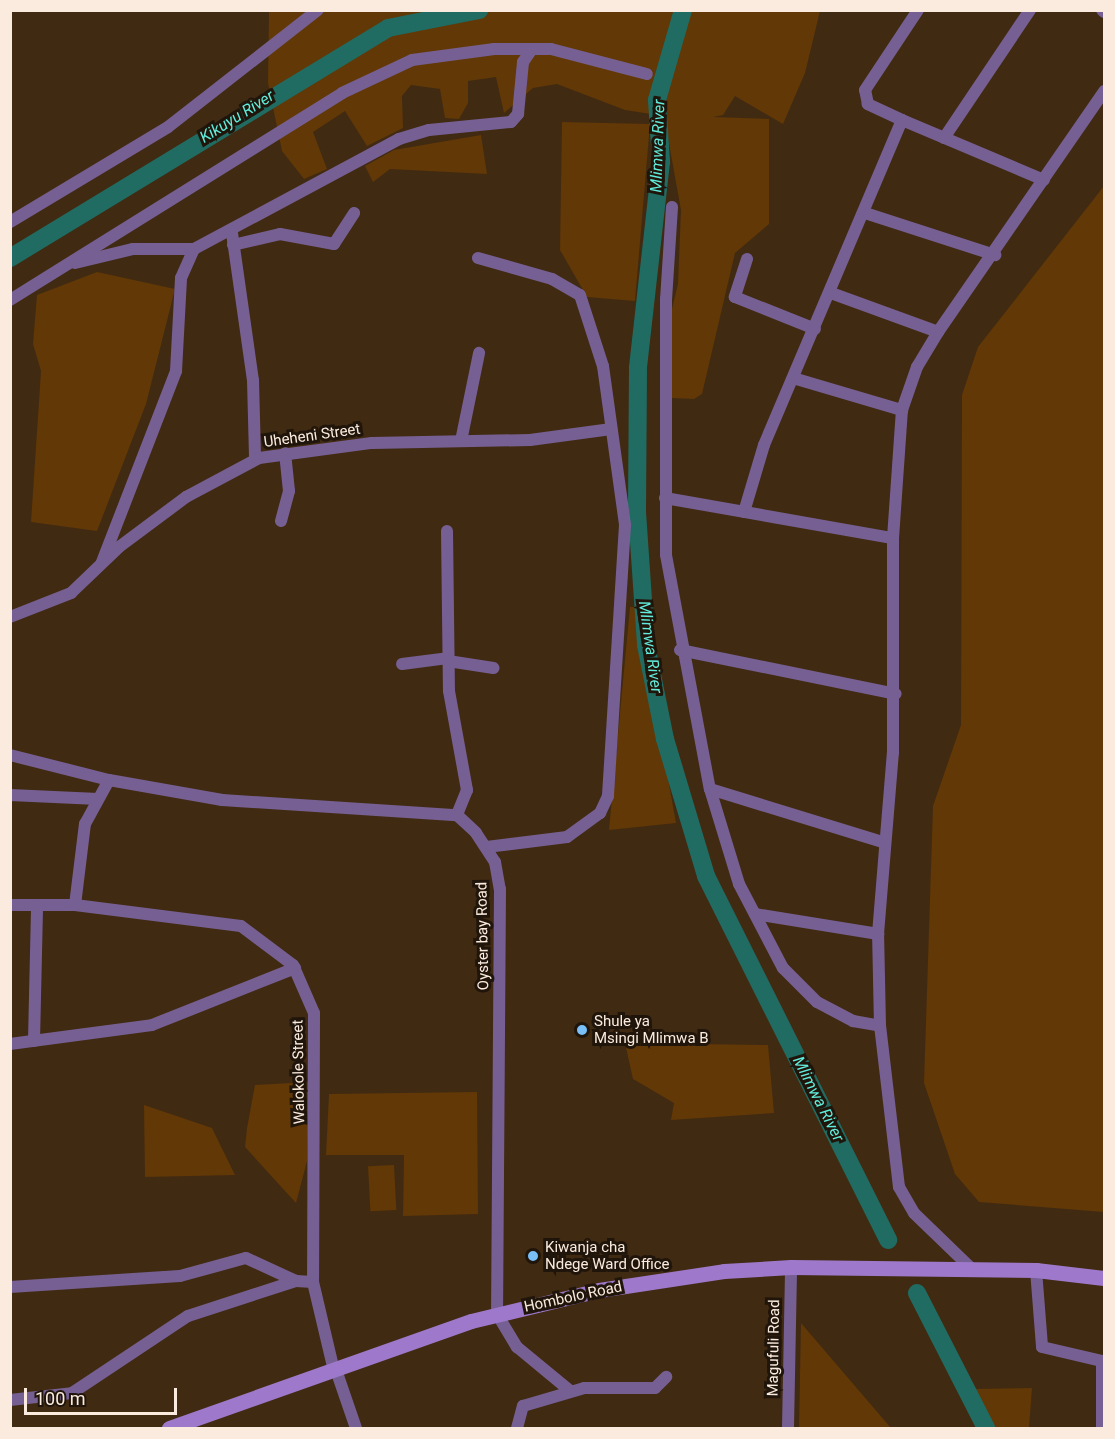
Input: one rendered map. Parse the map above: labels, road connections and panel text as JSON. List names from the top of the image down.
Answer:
{
  "streets": {
    "street": [
      "Uheheni Street",
      "Oyster bay Road",
      "Walokole Street",
      "Hombolo Road",
      "Magufuli Road"
    ]
  },
  "crossings": [
    ["Oyster bay Road", "Hombolo Road"],
    ["Walokole Street", "Hombolo Road"],
    ["Hombolo Road", "Magufuli Road"]
  ],
  "water": ["Kikuyu River", "Mlimwa River"],
  "places": ["Shule ya Msingi Mlimwa B", "Kiwanja cha Ndege Ward Office"],
  "scale_bar": "100 m"
}
